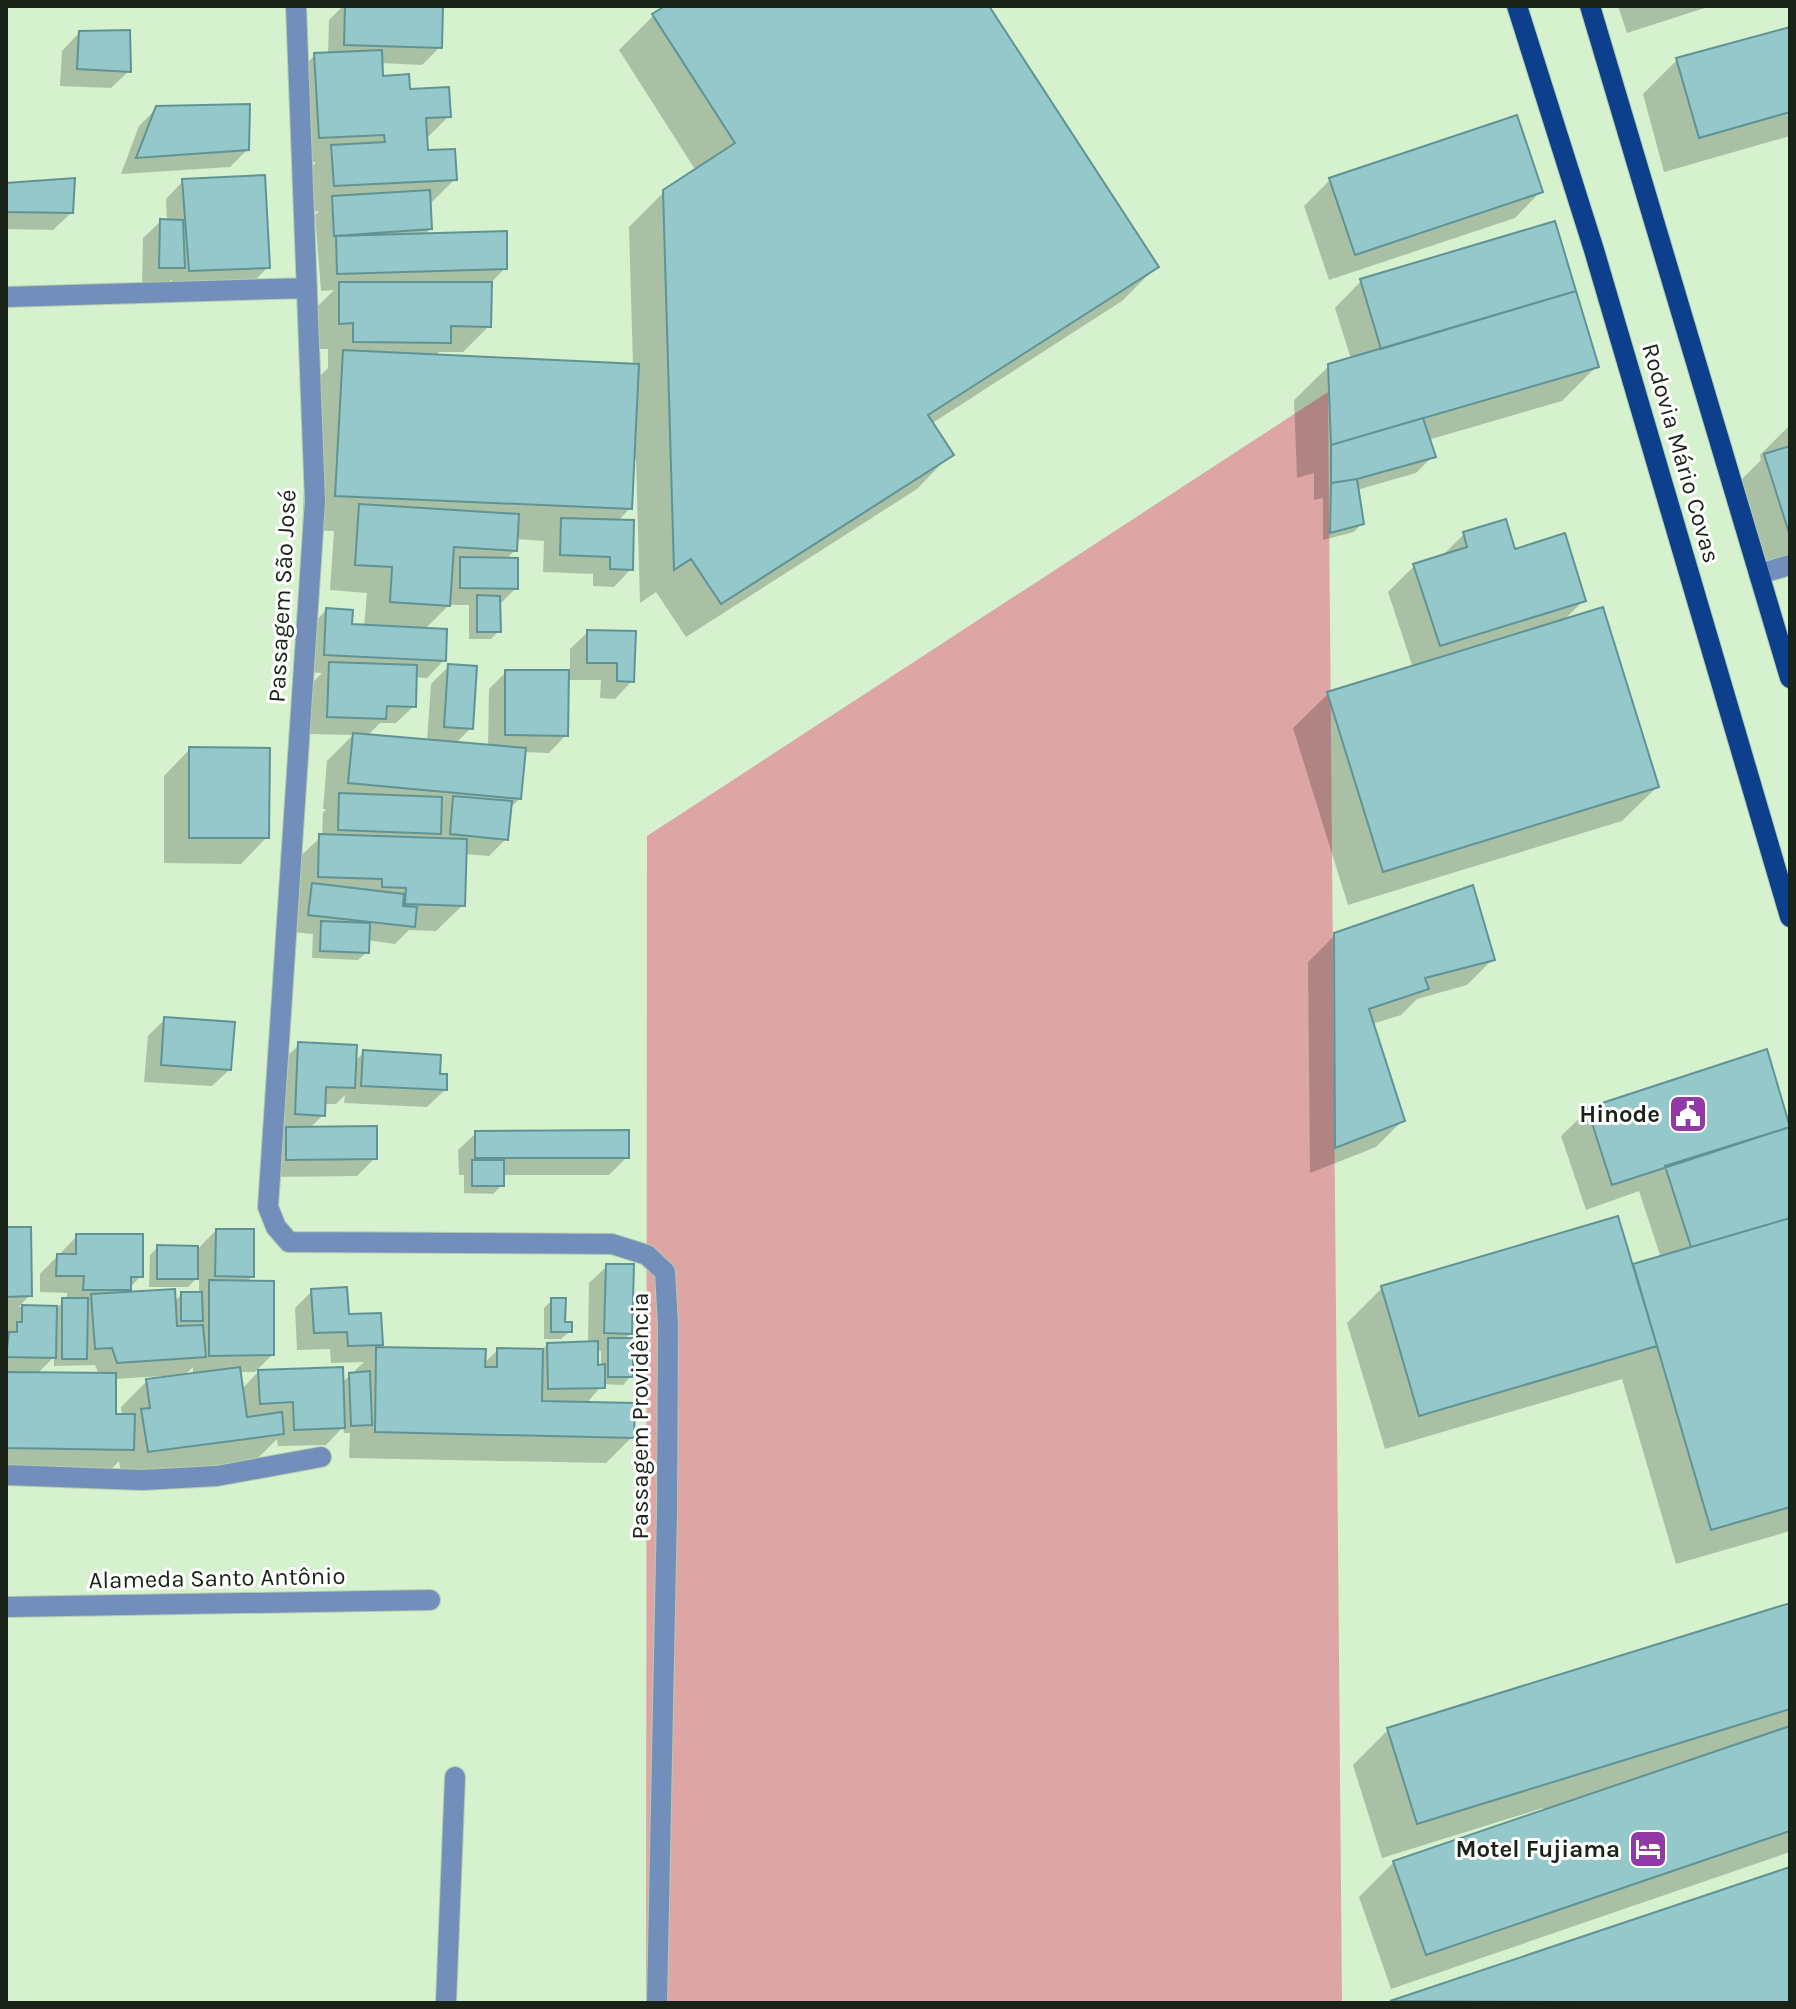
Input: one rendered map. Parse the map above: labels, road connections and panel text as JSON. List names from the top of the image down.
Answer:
{
  "streets": {
    "main road": ["Rodovia Mário Covas"],
    "street": ["Passagem São José", "Passagem Providência", "Alameda Santo Antônio"]
  },
  "crossings": [
    ["Passagem São José", "Passagem Providência"]
  ],
  "places": {
    "public building": ["Hinode"],
    "hotel": ["Motel Fujiama"]
  }
}
